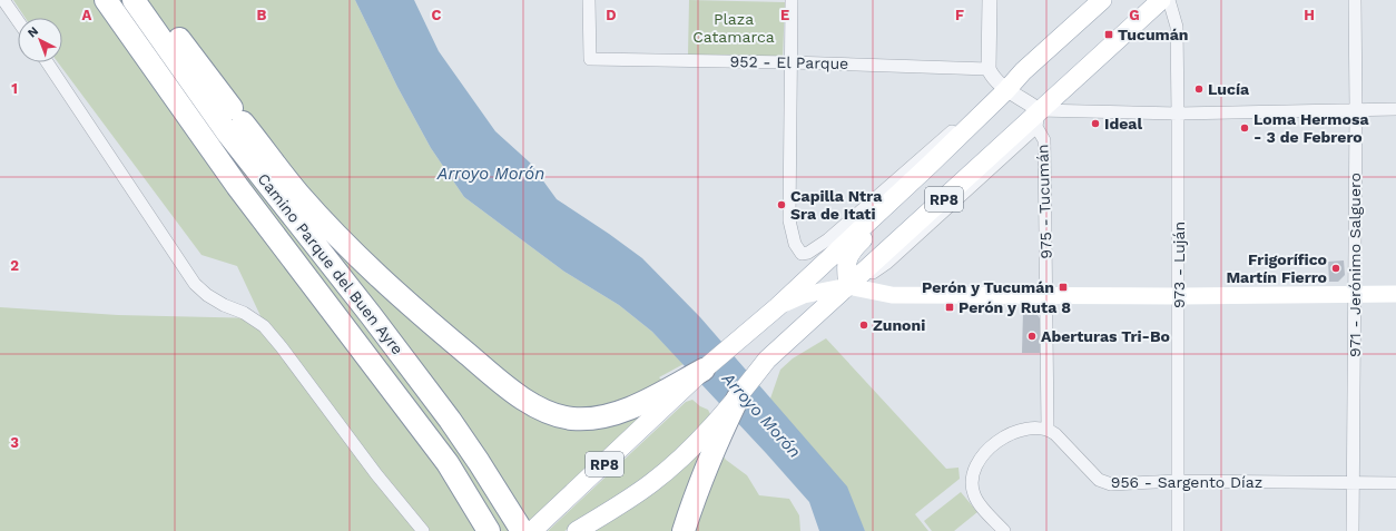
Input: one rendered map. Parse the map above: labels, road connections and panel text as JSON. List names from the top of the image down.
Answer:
{
  "streets": {
    "highway": ["Camino Parque del Buen Ayre"],
    "main road": ["RP8"],
    "street": [
      "952 - El Parque",
      "975 - Tucumán",
      "973 - Luján",
      "971 - Jerónimo Salguero",
      "956 - Sargento Díaz"
    ]
  },
  "crossings": [
    ["RP8", "975 - Tucumán"],
    ["975 - Tucumán", "956 - Sargento Díaz"],
    ["973 - Luján", "956 - Sargento Díaz"],
    ["971 - Jerónimo Salguero", "956 - Sargento Díaz"]
  ],
  "water": ["Arroyo Morón"],
  "parks": ["Plaza Catamarca"],
  "places": {
    "transit": ["Tucumán", "Perón y Tucumán", "Perón y Ruta 8"],
    "other": [
      "Lucía",
      "Ideal",
      "Loma Hermosa - 3 de Febrero",
      "Capilla Ntra Sra de Itati",
      "Frigorífico Martín Fierro",
      "Zunoni",
      "Aberturas Tri-Bo"
    ]
  },
  "north": "top left",
  "grid": {
    "columns": [
      "A",
      "B",
      "C",
      "D",
      "E",
      "F",
      "G",
      "H"
    ],
    "rows": ["1", "2", "3"]
  }
}
